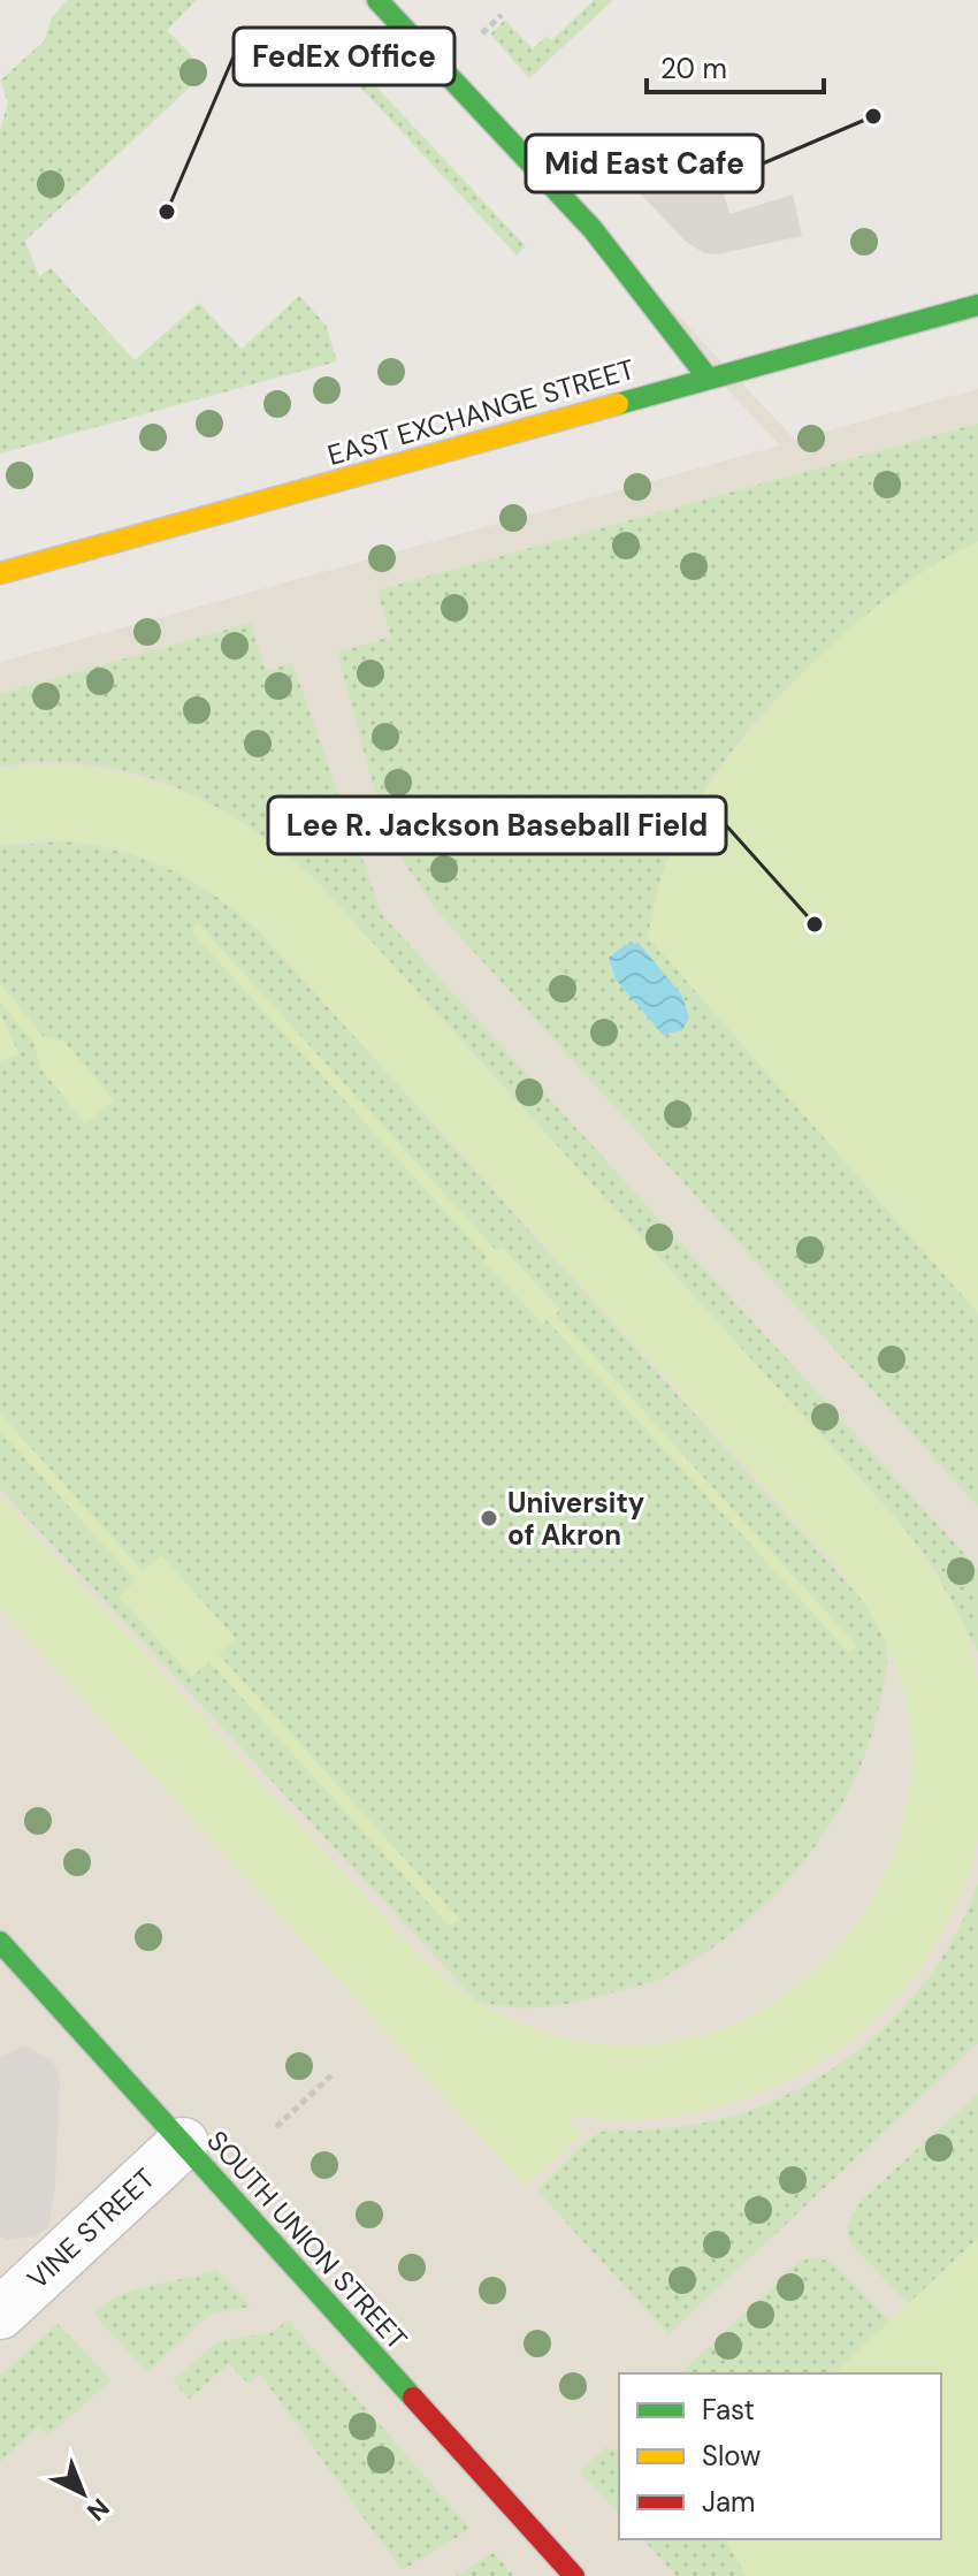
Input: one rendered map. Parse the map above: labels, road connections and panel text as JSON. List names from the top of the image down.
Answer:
{
  "streets": {
    "street": ["EAST EXCHANGE STREET", "VINE STREET", "SOUTH UNION STREET"]
  },
  "crossings": [
    ["VINE STREET", "SOUTH UNION STREET"]
  ],
  "places": [
    "Mid East Cafe",
    "FedEx Office",
    "Lee R. Jackson Baseball Field",
    "University of Akron"
  ],
  "legend": ["Fast", "Slow", "Jam"],
  "scale_bar": "20 m",
  "north": "bottom right"
}
